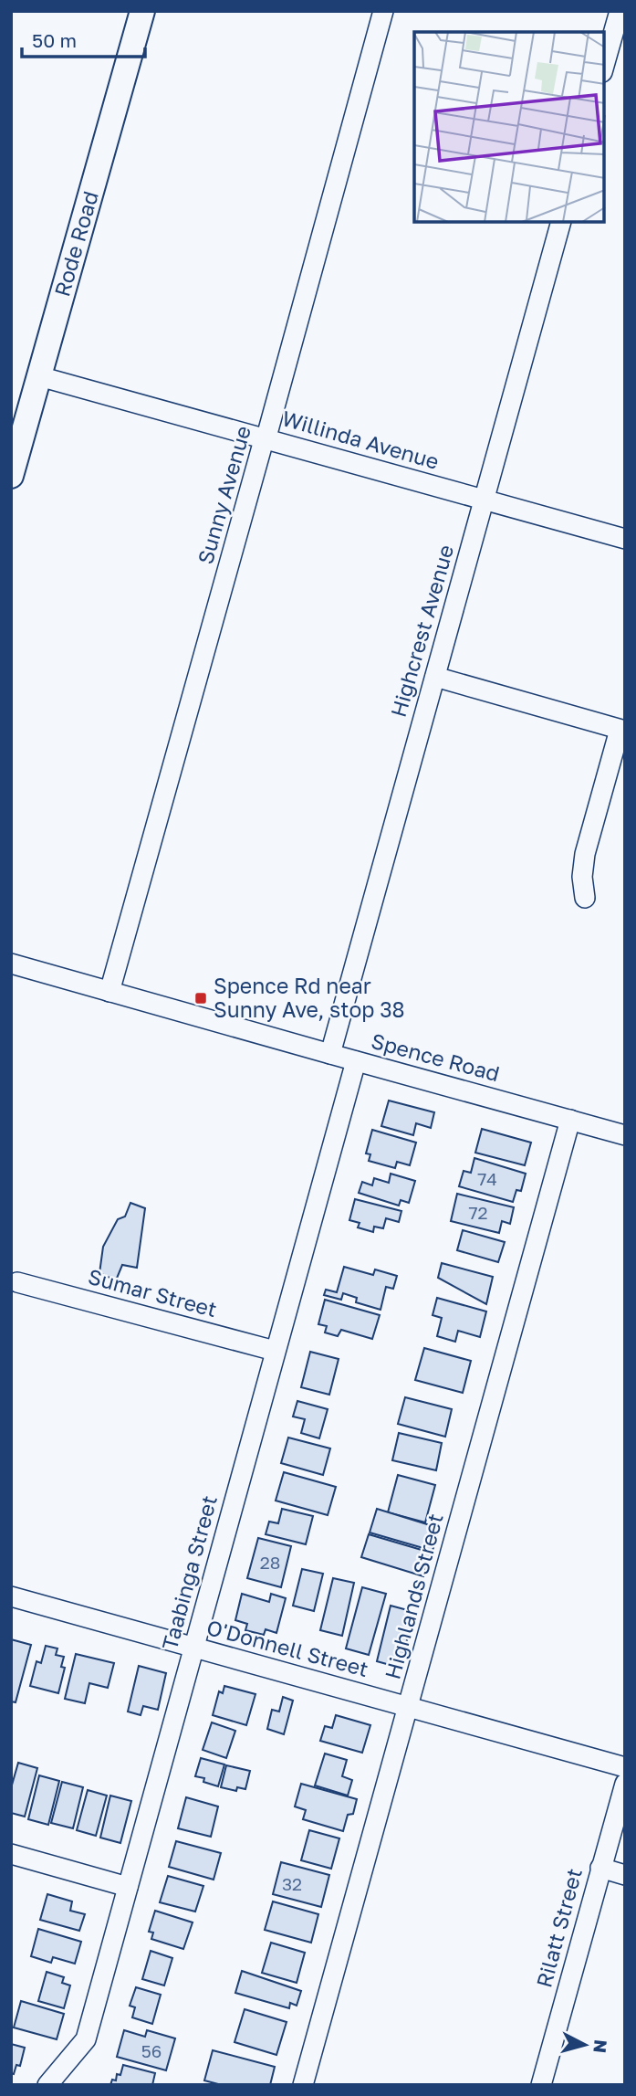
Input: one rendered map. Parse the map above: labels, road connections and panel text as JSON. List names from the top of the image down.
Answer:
{
  "streets": {
    "main road": ["Rode Road"],
    "street": [
      "Willinda Avenue",
      "Sunny Avenue",
      "Highcrest Avenue",
      "Spence Road",
      "Sumar Street",
      "Taabinga Street",
      "Highlands Street",
      "O'Donnell Street",
      "Rilatt Street"
    ]
  },
  "crossings": [
    ["Rode Road", "Willinda Avenue"],
    ["Willinda Avenue", "Sunny Avenue"],
    ["Willinda Avenue", "Highcrest Avenue"],
    ["Sunny Avenue", "Spence Road"],
    ["Highcrest Avenue", "Spence Road"],
    ["Spence Road", "Taabinga Street"],
    ["Spence Road", "Highlands Street"],
    ["Sumar Street", "Taabinga Street"],
    ["Taabinga Street", "O'Donnell Street"],
    ["Highlands Street", "O'Donnell Street"]
  ],
  "places": {
    "transit": ["Spence Rd near Sunny Ave, stop 38"]
  },
  "house_numbers": [
    "74",
    "72",
    "28",
    "32",
    "56"
  ],
  "scale_bar": "50 m",
  "north": "right"
}
